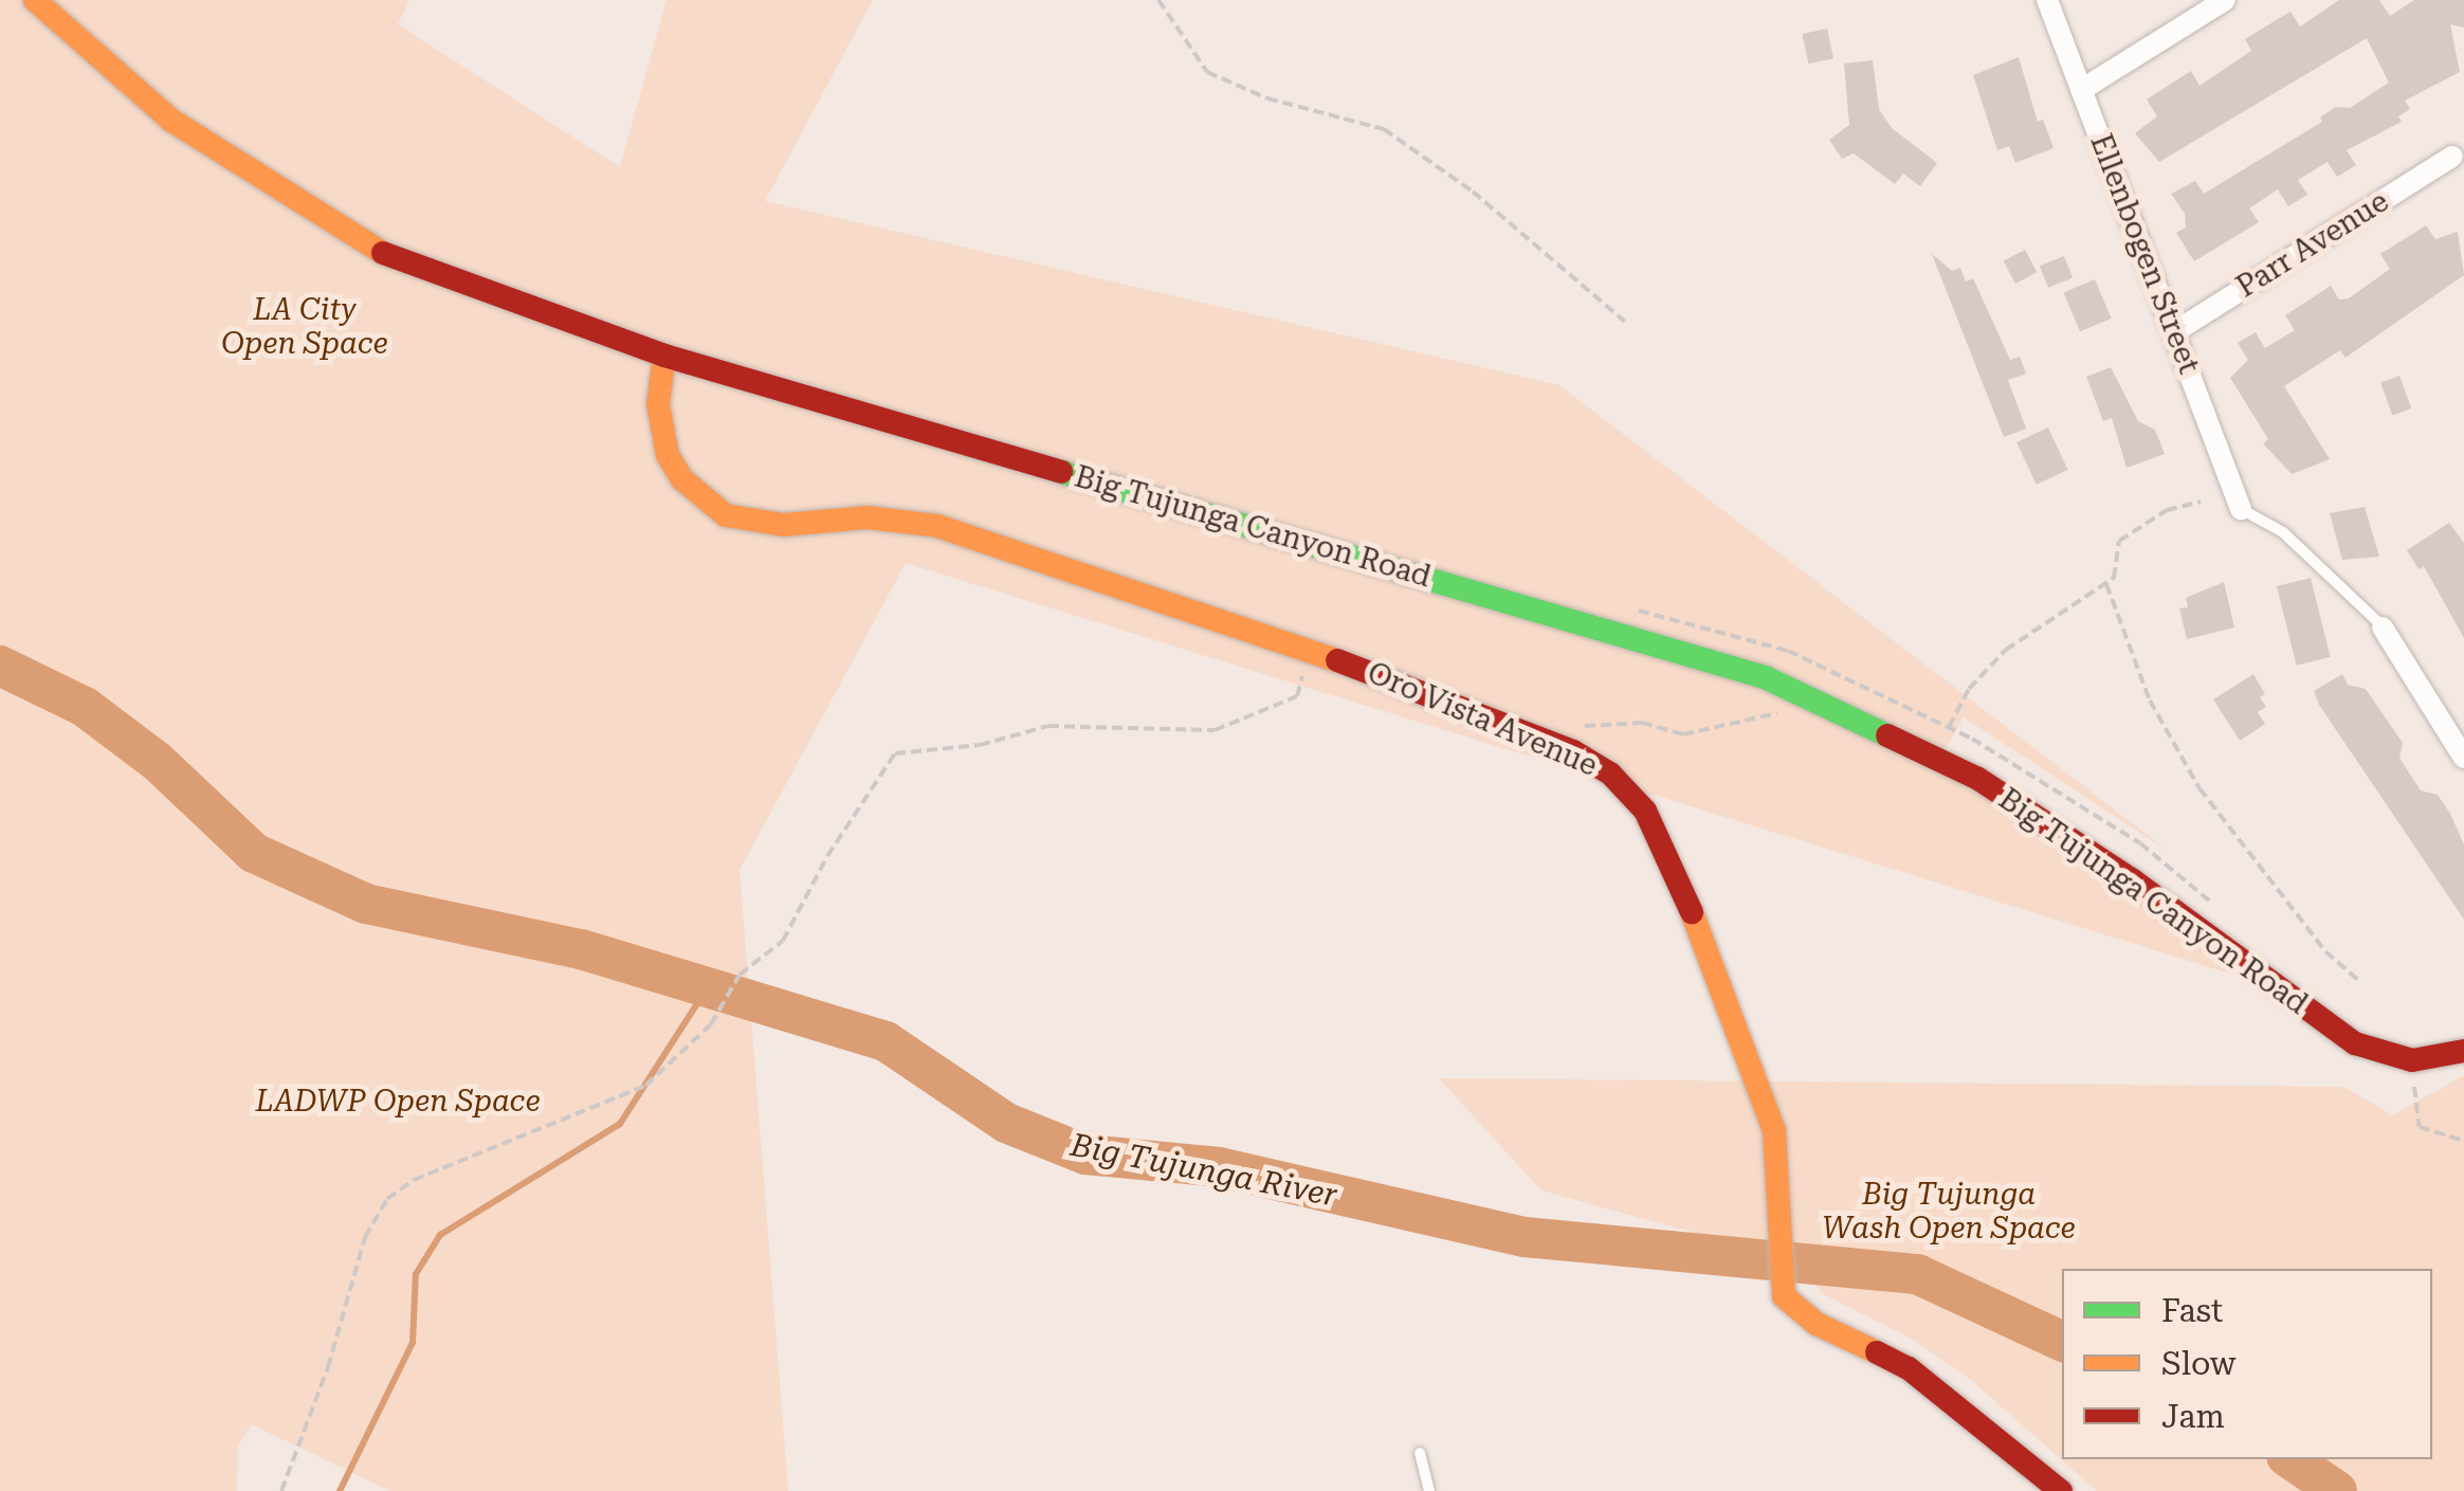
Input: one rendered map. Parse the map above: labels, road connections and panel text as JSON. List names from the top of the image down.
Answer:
{
  "streets": {
    "street": [
      "Parr Avenue",
      "Ellenbogen Street",
      "Big Tujunga Canyon Road",
      "Oro Vista Avenue"
    ]
  },
  "crossings": [
    ["Parr Avenue", "Ellenbogen Street"],
    ["Big Tujunga Canyon Road", "Oro Vista Avenue"]
  ],
  "water": ["Big Tujunga River"],
  "parks": ["LA City Open Space", "LADWP Open Space", "Big Tujunga Wash Open Space"],
  "legend": ["Fast", "Slow", "Jam"]
}
